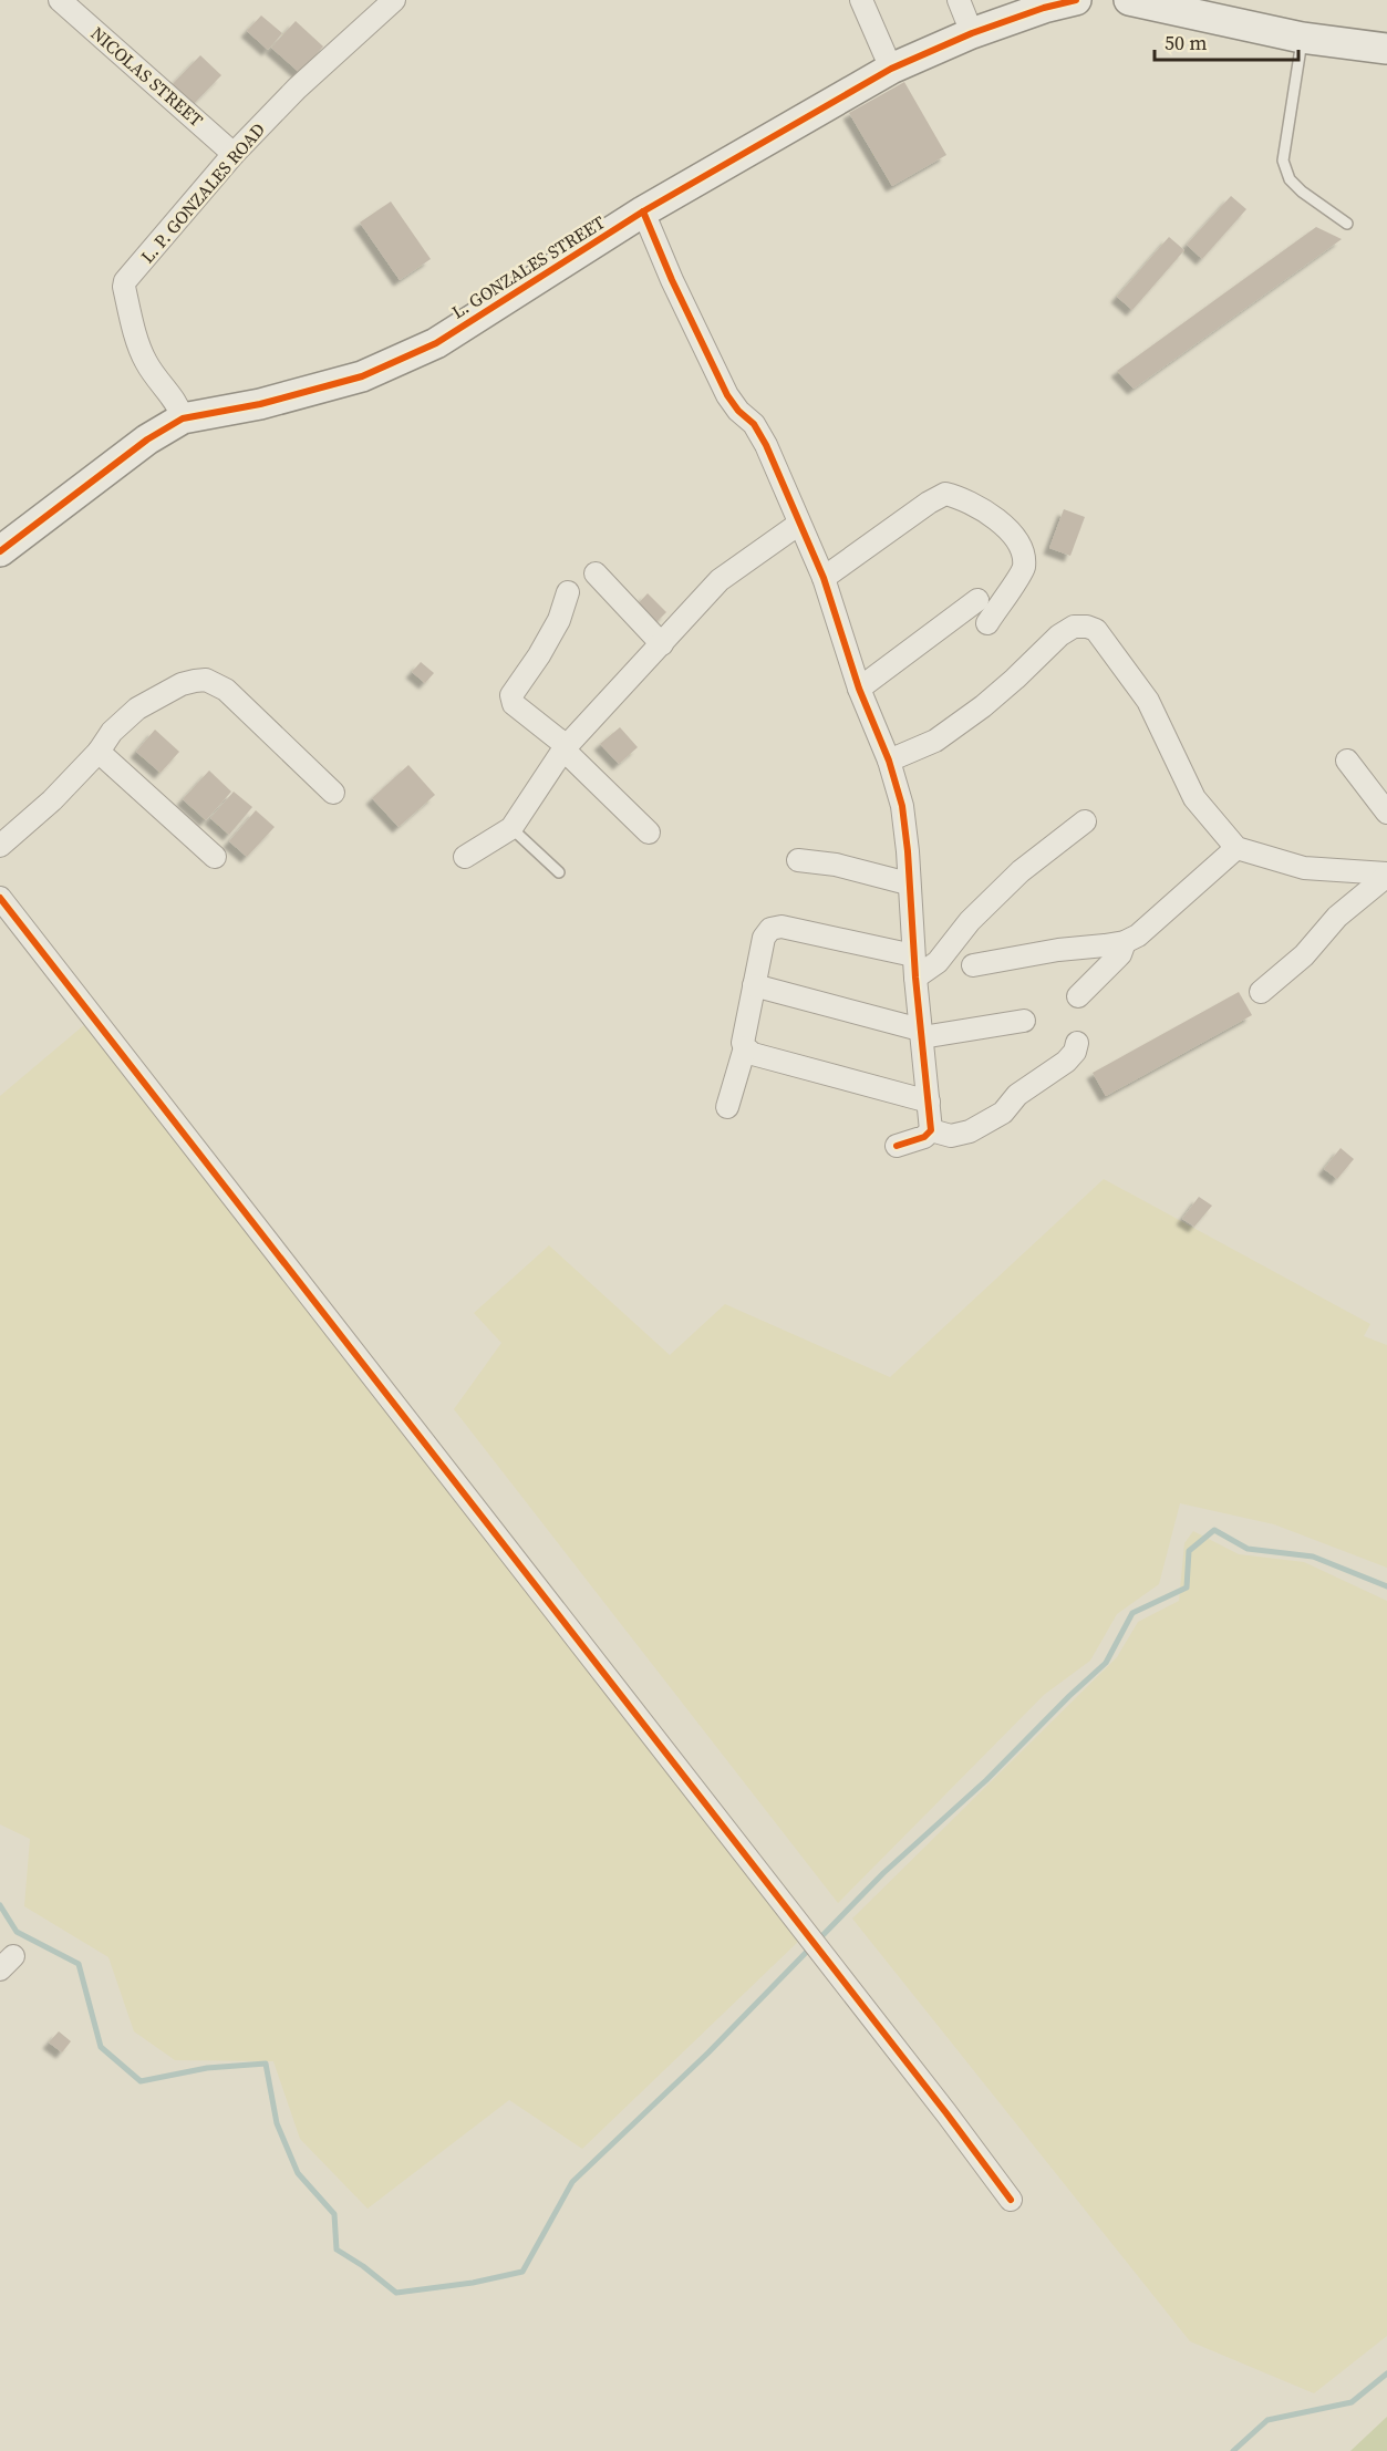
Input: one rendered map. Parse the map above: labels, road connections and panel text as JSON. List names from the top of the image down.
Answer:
{
  "streets": {
    "street": ["NICOLAS STREET", "L. P. GONZALES ROAD", "L. GONZALES STREET"]
  },
  "crossings": [
    ["NICOLAS STREET", "L. P. GONZALES ROAD"],
    ["L. P. GONZALES ROAD", "L. GONZALES STREET"]
  ],
  "scale_bar": "50 m"
}
